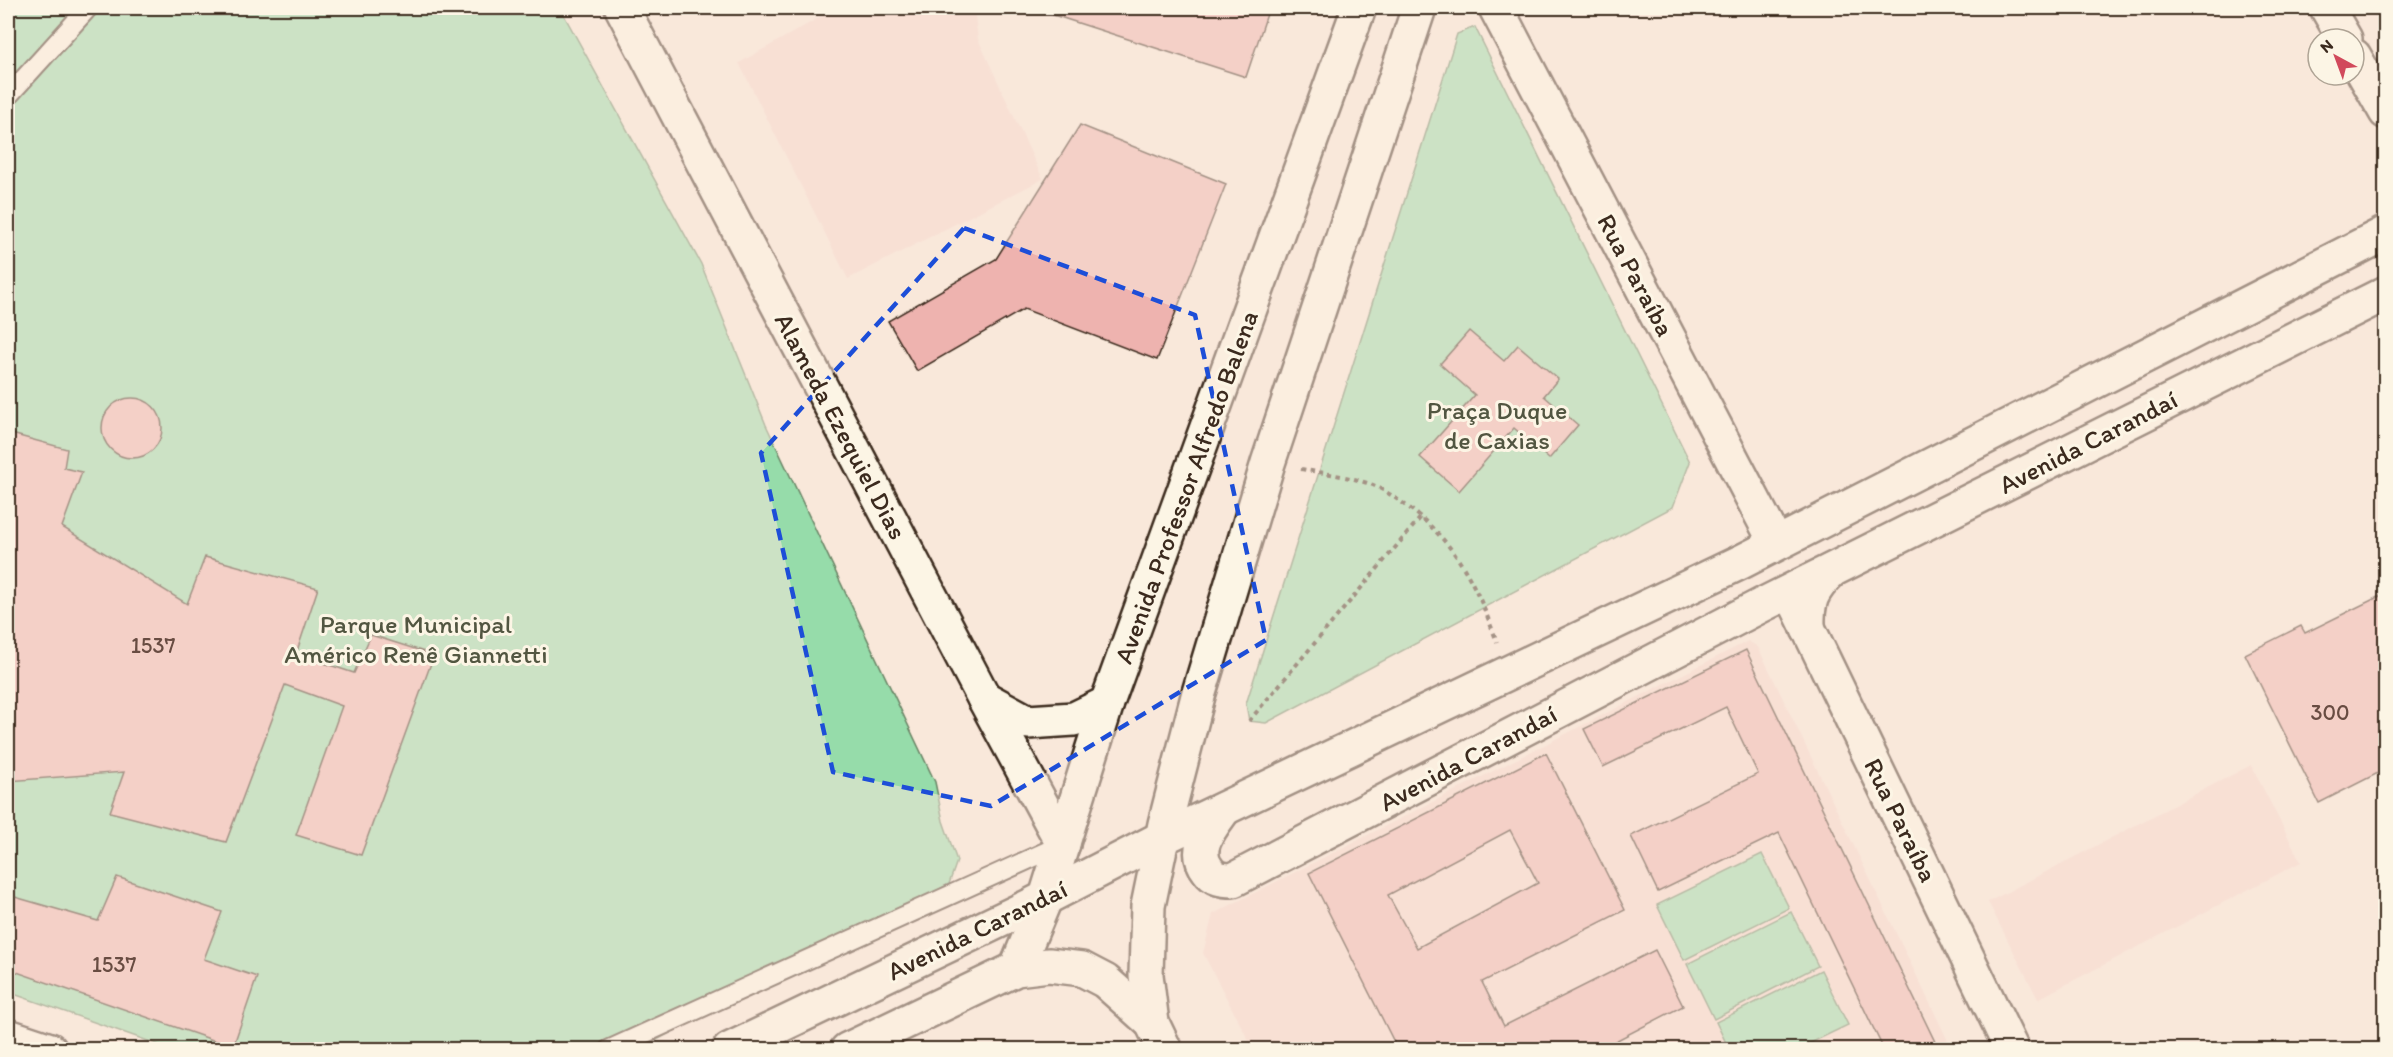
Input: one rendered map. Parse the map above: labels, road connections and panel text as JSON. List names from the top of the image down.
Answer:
{
  "streets": {
    "street": [
      "Rua Paraíba",
      "Alameda Ezequiel Dias",
      "Avenida Carandaí",
      "Avenida Professor Alfredo Balena"
    ]
  },
  "crossings": [
    ["Rua Paraíba", "Avenida Carandaí"],
    ["Alameda Ezequiel Dias", "Avenida Professor Alfredo Balena"],
    ["Avenida Carandaí", "Avenida Professor Alfredo Balena"]
  ],
  "parks": ["Praça Duque de Caxias", "Parque Municipal Américo Renê Giannetti"],
  "house_numbers": ["1537", "300", "1537"],
  "north": "top left"
}
